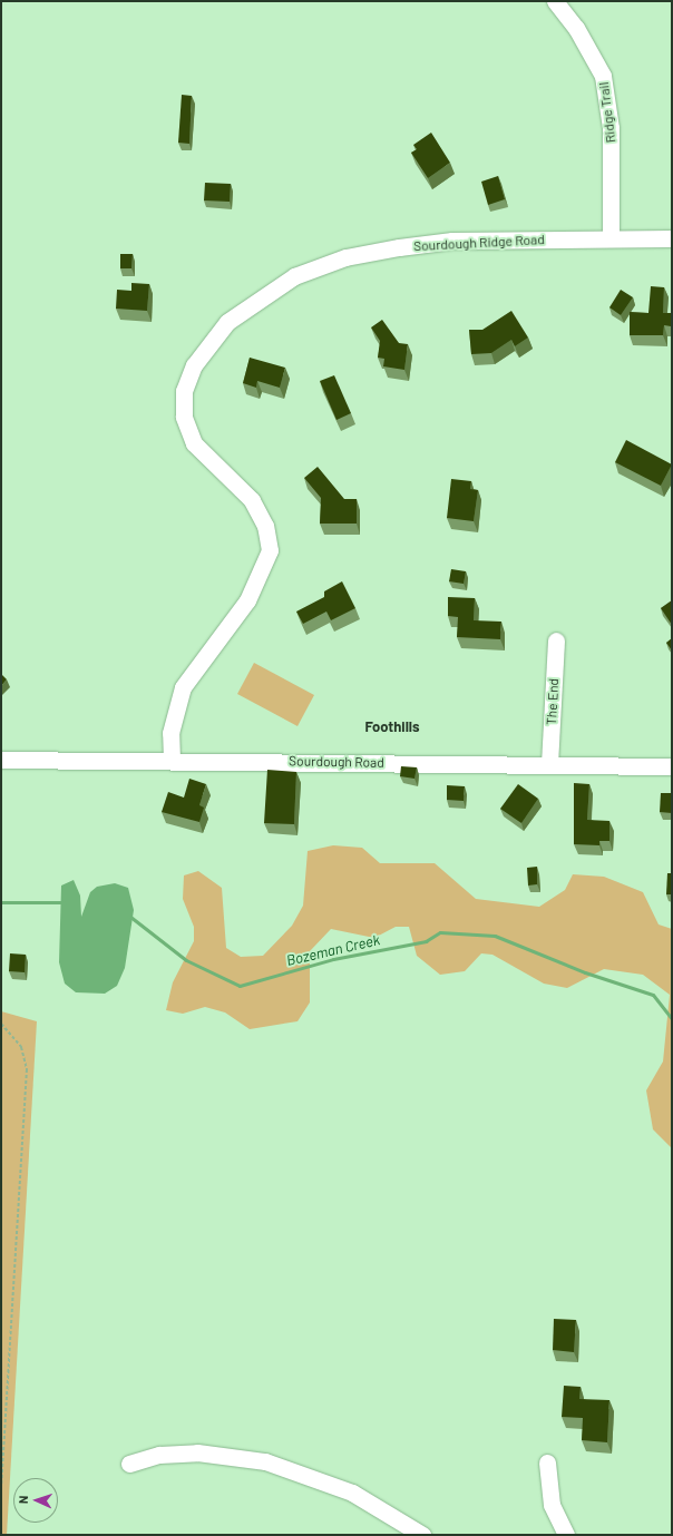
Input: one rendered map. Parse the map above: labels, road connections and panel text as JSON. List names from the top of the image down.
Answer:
{
  "streets": {
    "street": [
      "Ridge Trail",
      "Sourdough Ridge Road",
      "The End",
      "Sourdough Road"
    ]
  },
  "crossings": [
    ["Ridge Trail", "Sourdough Ridge Road"],
    ["Sourdough Ridge Road", "Sourdough Road"],
    ["The End", "Sourdough Road"]
  ],
  "districts": ["Foothills"],
  "water": ["Bozeman Creek"],
  "north": "left"
}
